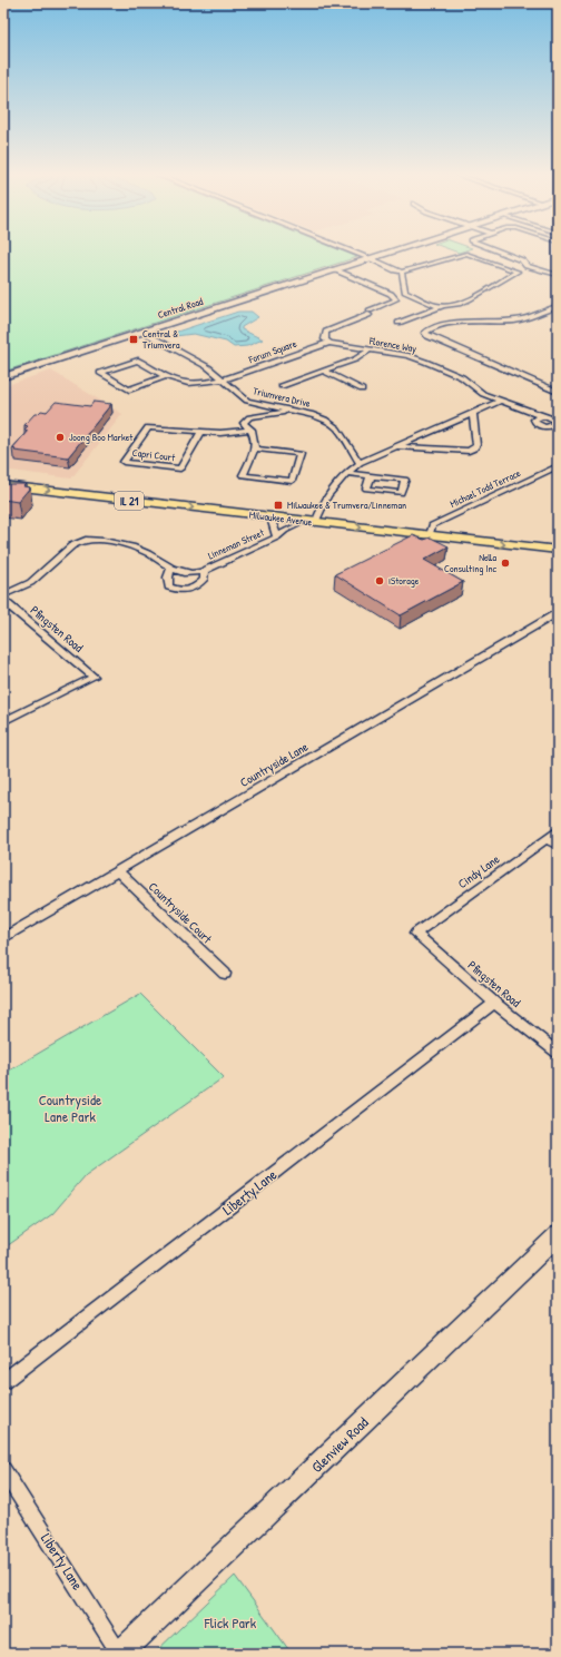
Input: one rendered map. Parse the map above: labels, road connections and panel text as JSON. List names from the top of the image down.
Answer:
{
  "streets": {
    "main road": [
      "Central Road",
      "IL 21",
      "Milwaukee Avenue",
      "Glenview Road"
    ],
    "street": [
      "Florence Way",
      "Forum Square",
      "Triumvera Drive",
      "Capri Court",
      "Michael Todd Terrace",
      "Linneman Street",
      "Pfingsten Road",
      "Countryside Lane",
      "Cindy Lane",
      "Countryside Court",
      "Liberty Lane"
    ]
  },
  "crossings": [
    ["Central Road", "Triumvera Drive"],
    ["Florence Way", "Forum Square"],
    ["Forum Square", "Triumvera Drive"],
    ["Michael Todd Terrace", "Milwaukee Avenue"],
    ["Milwaukee Avenue", "Linneman Street"],
    ["Pfingsten Road", "Cindy Lane"],
    ["Pfingsten Road", "Liberty Lane"],
    ["Countryside Lane", "Countryside Court"],
    ["Liberty Lane", "Glenview Road"]
  ],
  "parks": ["Countryside Lane Park", "Flick Park"],
  "places": {
    "transit": ["Central & Triumvera", "Milwaukee & Trumvera/Linneman"],
    "other": ["Joong Boo Market", "Nella Consulting Inc", "iStorage"]
  }
}
